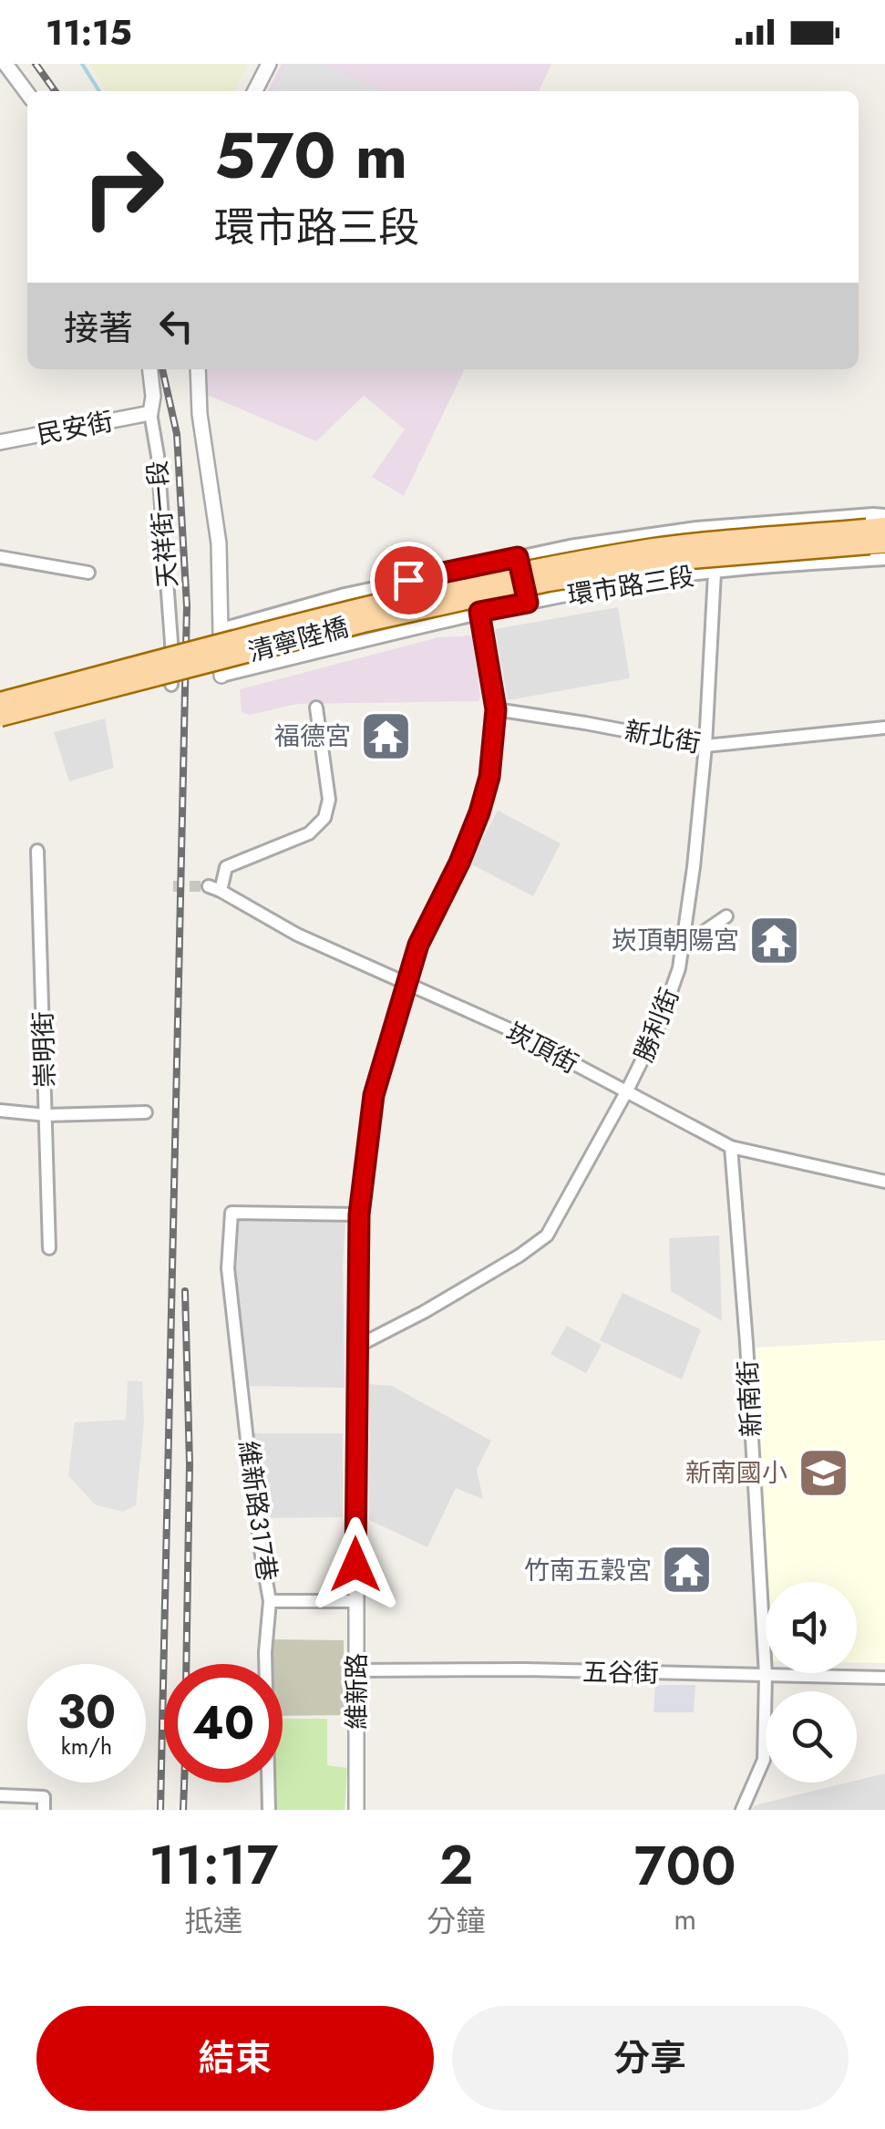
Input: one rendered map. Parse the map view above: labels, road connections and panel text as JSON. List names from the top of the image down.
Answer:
{
  "streets": {
    "main road": ["清寧陸橋"],
    "street": [
      "民安街",
      "天祥街一段",
      "環市路三段",
      "新北街",
      "勝利街",
      "崁頂街",
      "崇明街",
      "新南街",
      "維新路317巷",
      "五谷街",
      "維新路"
    ]
  },
  "crossings": [
    ["民安街", "天祥街一段"],
    ["環市路三段", "勝利街"],
    ["環市路三段", "維新路"],
    ["新北街", "勝利街"],
    ["新北街", "維新路"],
    ["勝利街", "崁頂街"],
    ["勝利街", "維新路"],
    ["崁頂街", "新南街"],
    ["崁頂街", "維新路"],
    ["新南街", "五谷街"],
    ["維新路317巷", "維新路"],
    ["五谷街", "維新路"]
  ],
  "places": {
    "temple": ["福德宮", "崁頂朝陽宮", "竹南五穀宮"],
    "school or university": ["新南國小"]
  },
  "page": {
    "status": "11:15",
    "turn": ["570 m", "環市路三段"],
    "then": "接著",
    "speed": "30 km/h",
    "limit": "40",
    "eta": [
      "11:17",
      "抵達",
      "2",
      "分鐘",
      "700",
      "m"
    ],
    "buttons": ["結束", "分享"]
  }
}
